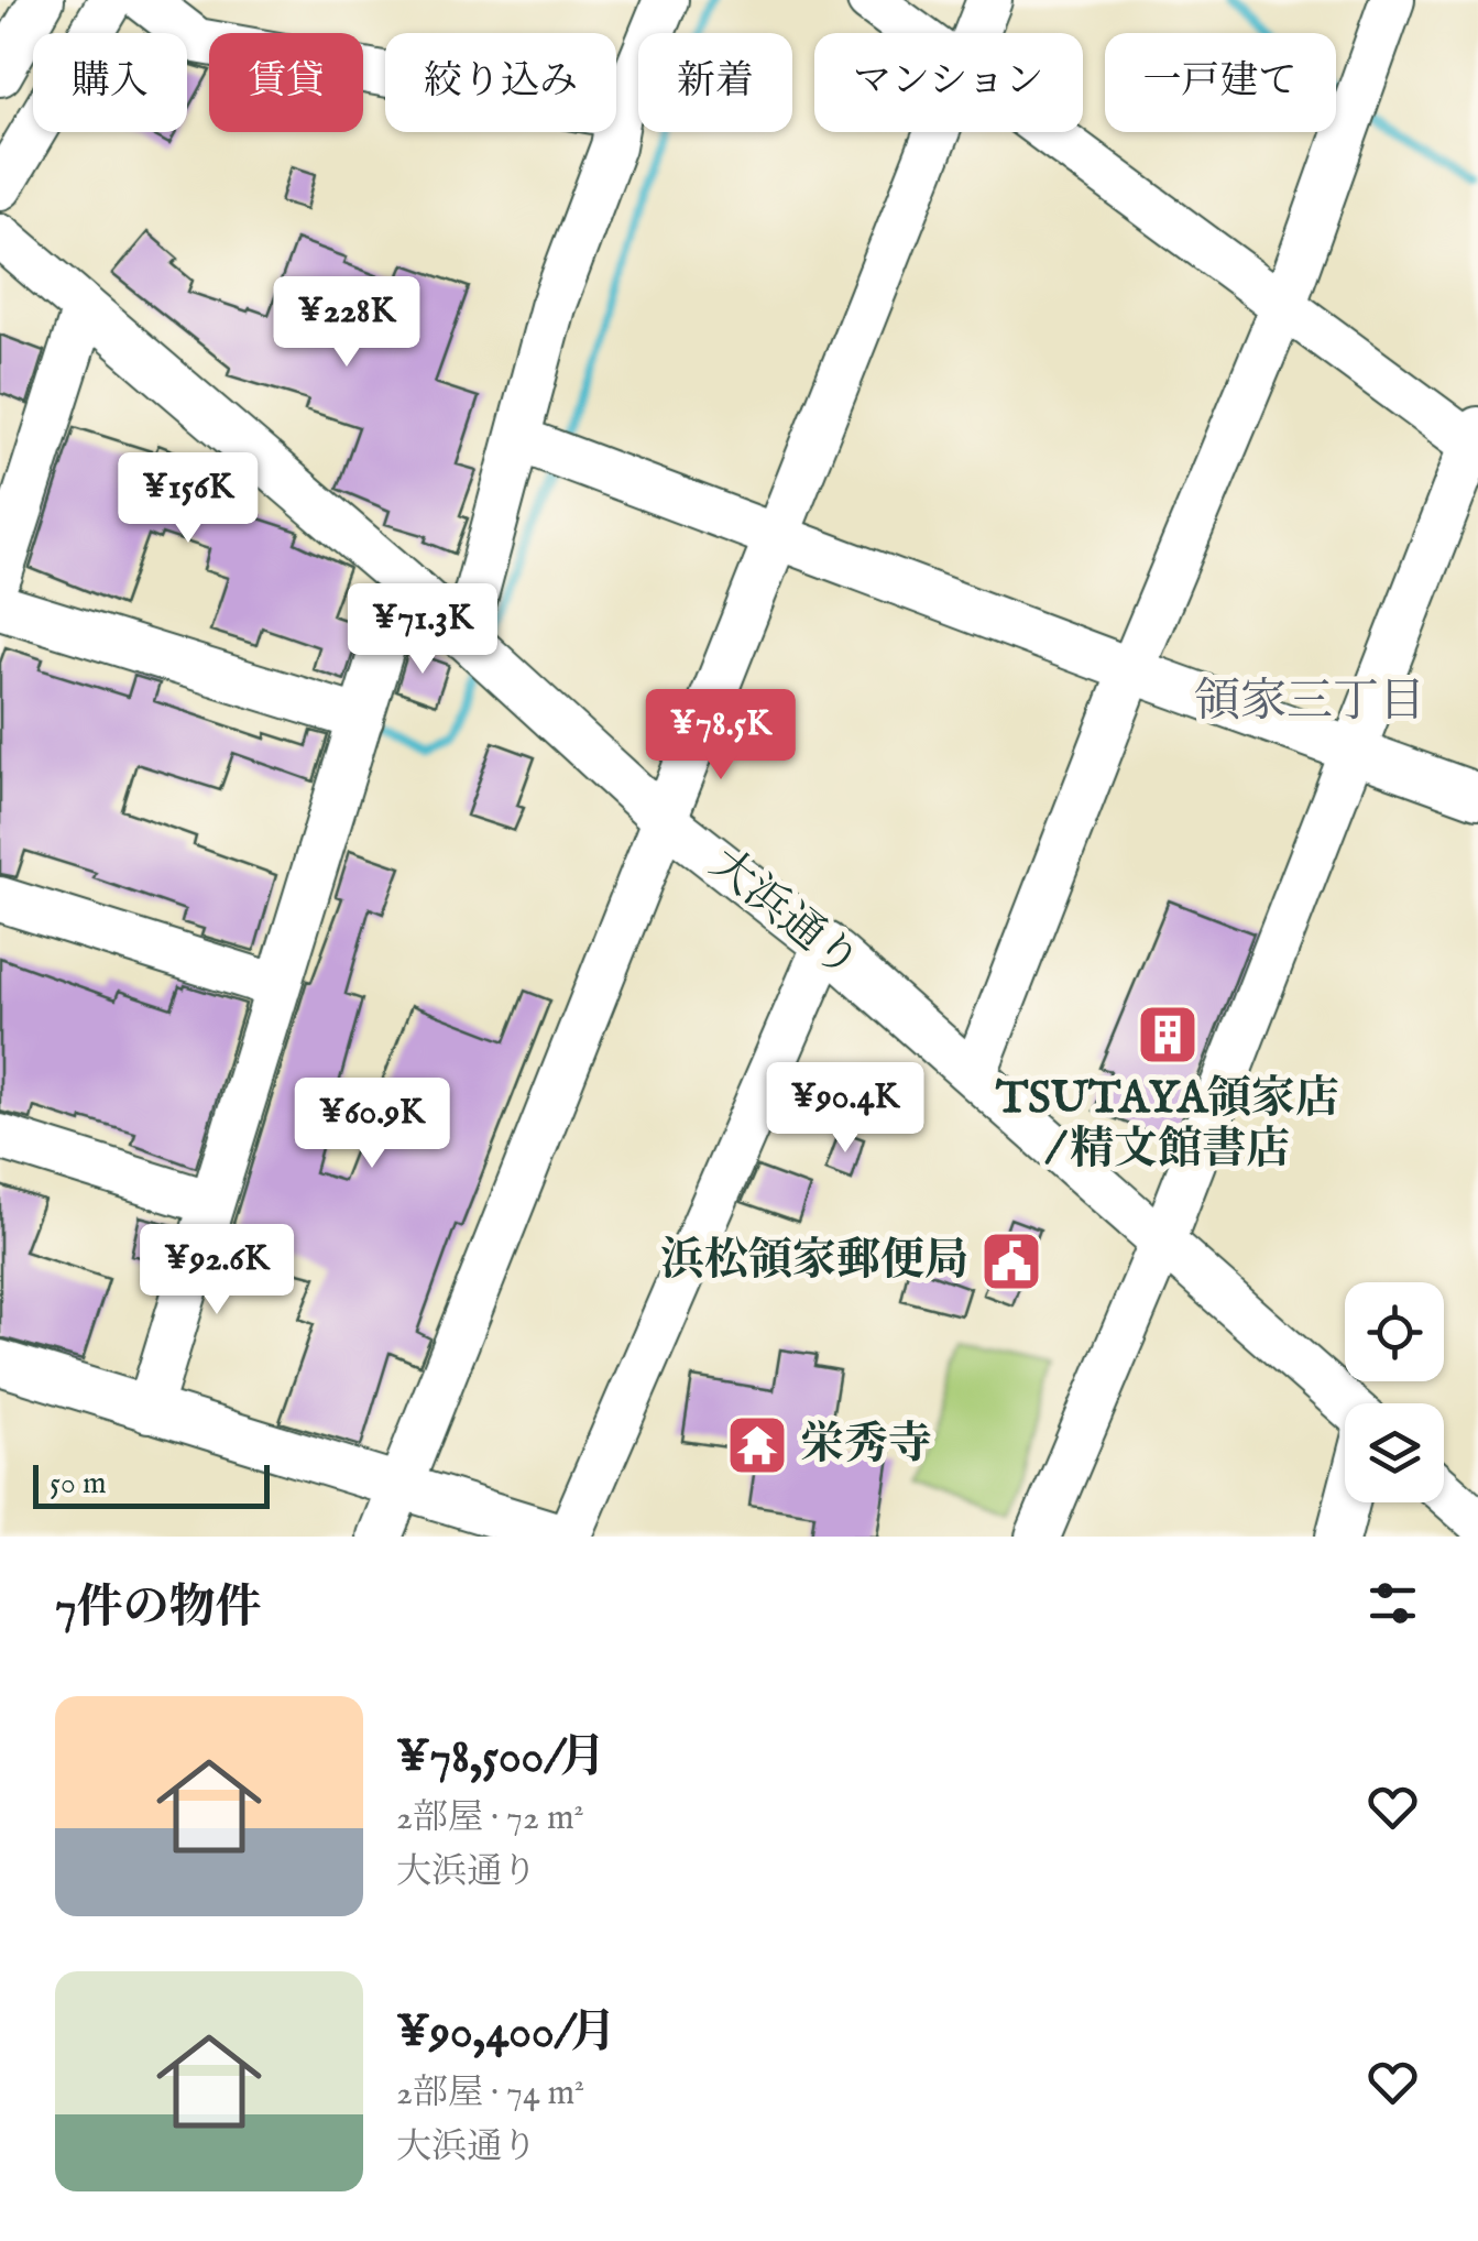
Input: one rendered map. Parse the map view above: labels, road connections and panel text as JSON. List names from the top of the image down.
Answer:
{
  "streets": {
    "street": ["大浜通り"]
  },
  "districts": ["領家三丁目"],
  "places": {
    "building": ["TSUTAYA領家店 / 精文館書店"],
    "public building": ["浜松領家郵便局"],
    "temple": ["栄秀寺"]
  },
  "scale_bar": "50 m",
  "page": {
    "chip": [
      "購入",
      "賃貸",
      "絞り込み",
      "新着",
      "マンション",
      "一戸建て"
    ],
    "price": [
      "¥228K",
      "¥156K",
      "¥71.3K",
      "¥78.5K",
      "¥90.4K",
      "¥60.9K",
      "¥92.6K"
    ],
    "scale": "50 m",
    "heading": "7件の物件",
    "list": [
      {
        "name": "¥78,500/月",
        "note": "2部屋 · 72 m² · 大浜通り"
      },
      {
        "name": "¥90,400/月",
        "note": "2部屋 · 74 m² · 大浜通り"
      }
    ]
  }
}
